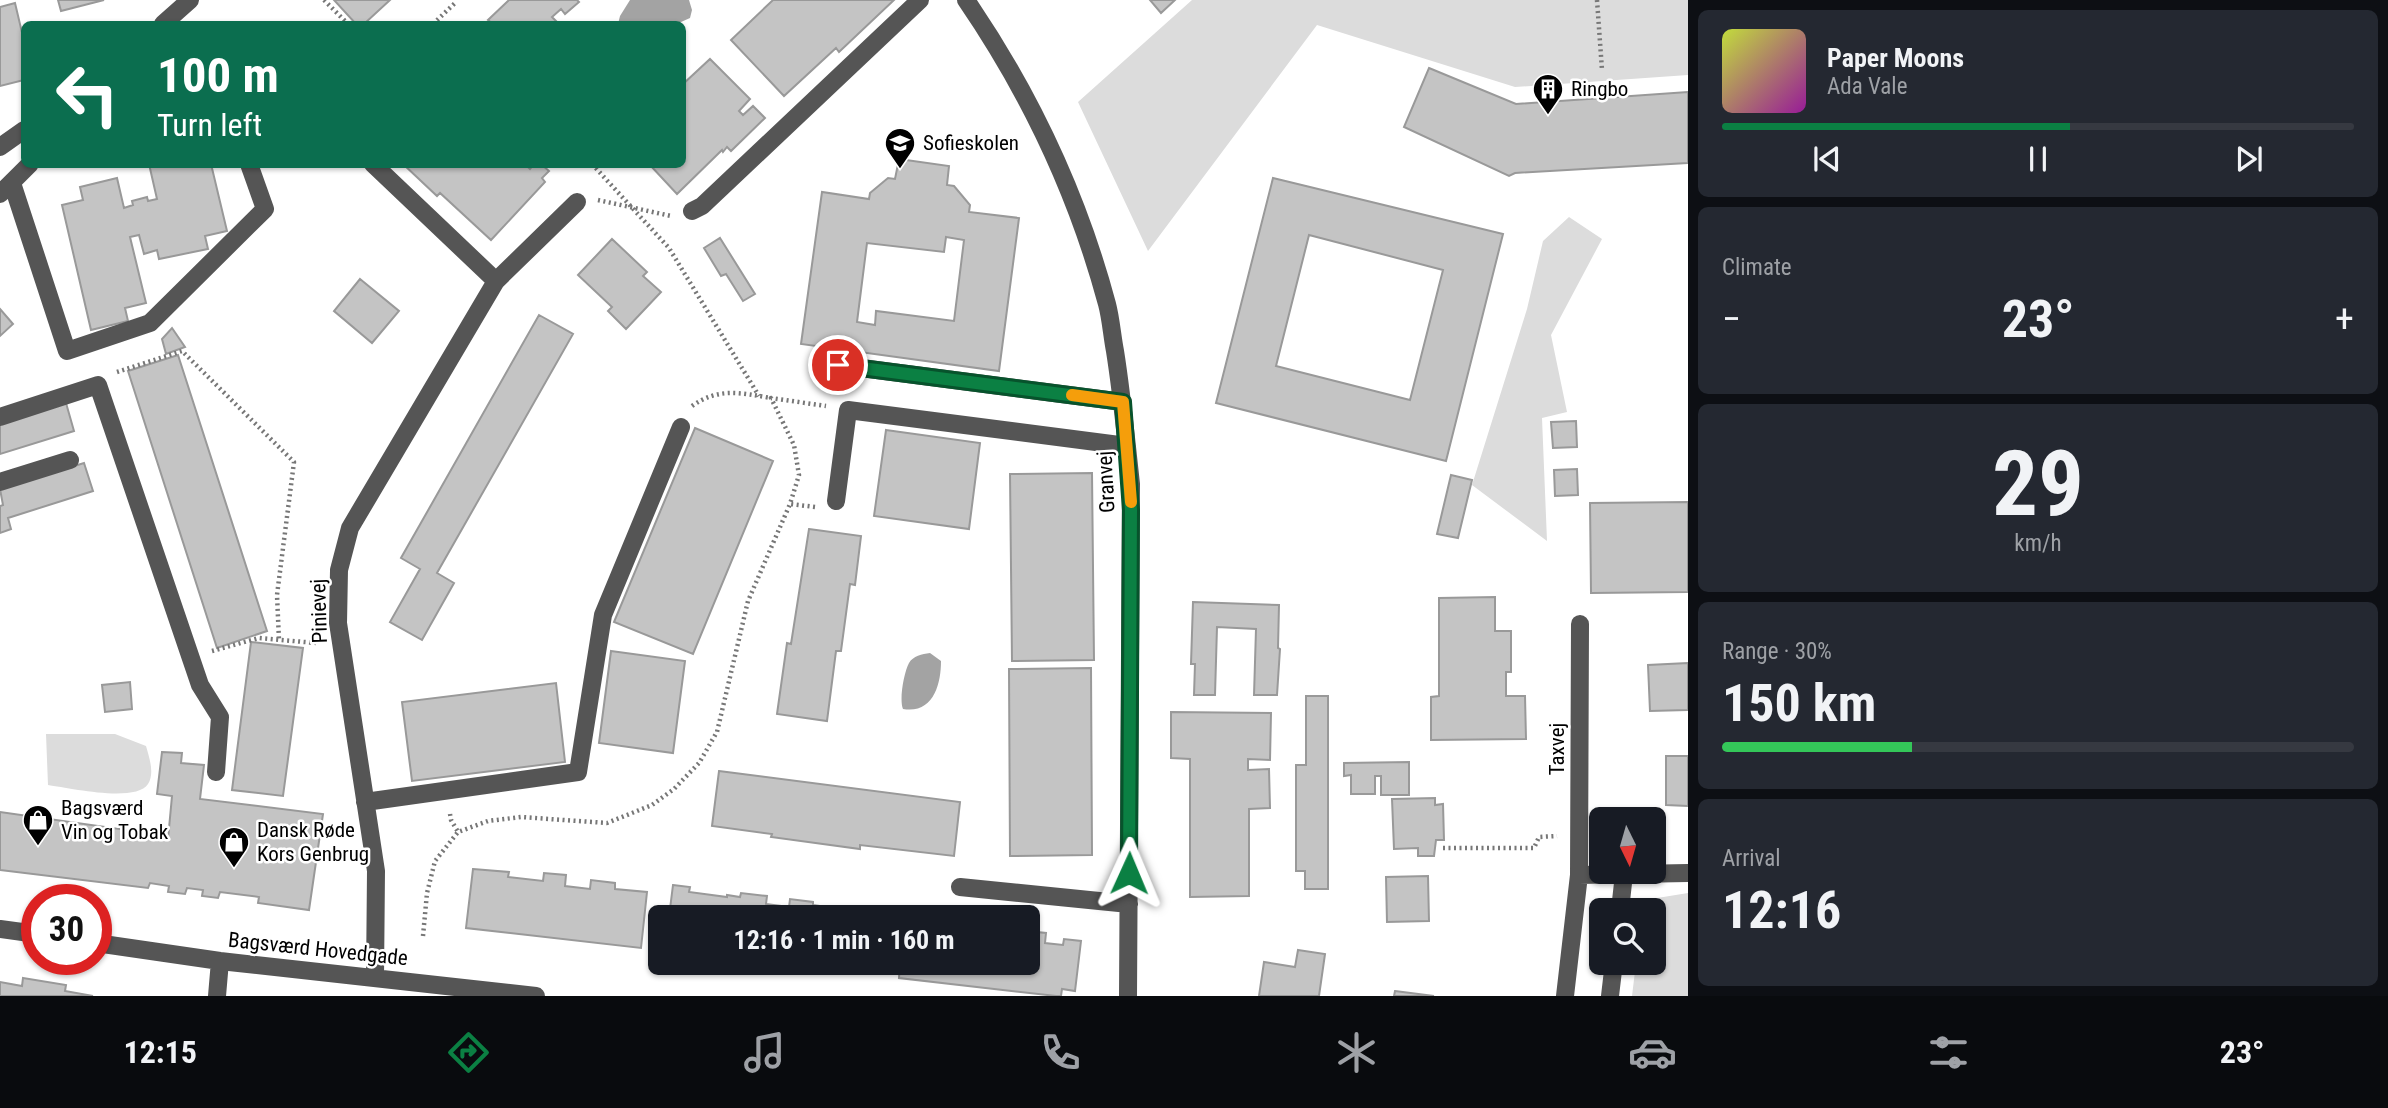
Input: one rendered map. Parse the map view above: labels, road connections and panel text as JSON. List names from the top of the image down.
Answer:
{
  "streets": {
    "street": [
      "Granvej",
      "Pinievej",
      "Taxvej",
      "Bagsværd Hovedgade"
    ]
  },
  "crossings": [
    ["Pinievej", "Bagsværd Hovedgade"]
  ],
  "places": {
    "building": ["Ringbo"],
    "school or university": ["Sofieskolen"],
    "shop": ["Bagsværd Vin og Tobak", "Dansk Røde Kors Genbrug"]
  },
  "north": "bottom",
  "page": {
    "turn": ["100 m", "Turn left"],
    "song": ["Paper Moons", "Ada Vale"],
    "tile": [
      "Climate",
      ["29", "km/h"],
      ["Range · 30%", "150 km"],
      ["Arrival", "12:16"]
    ],
    "heat": ["−", "23°", "+"],
    "limit": "30",
    "trip": "12:16 · 1 min · 160 m",
    "tabs": ["12:15", "23°"]
  }
}
